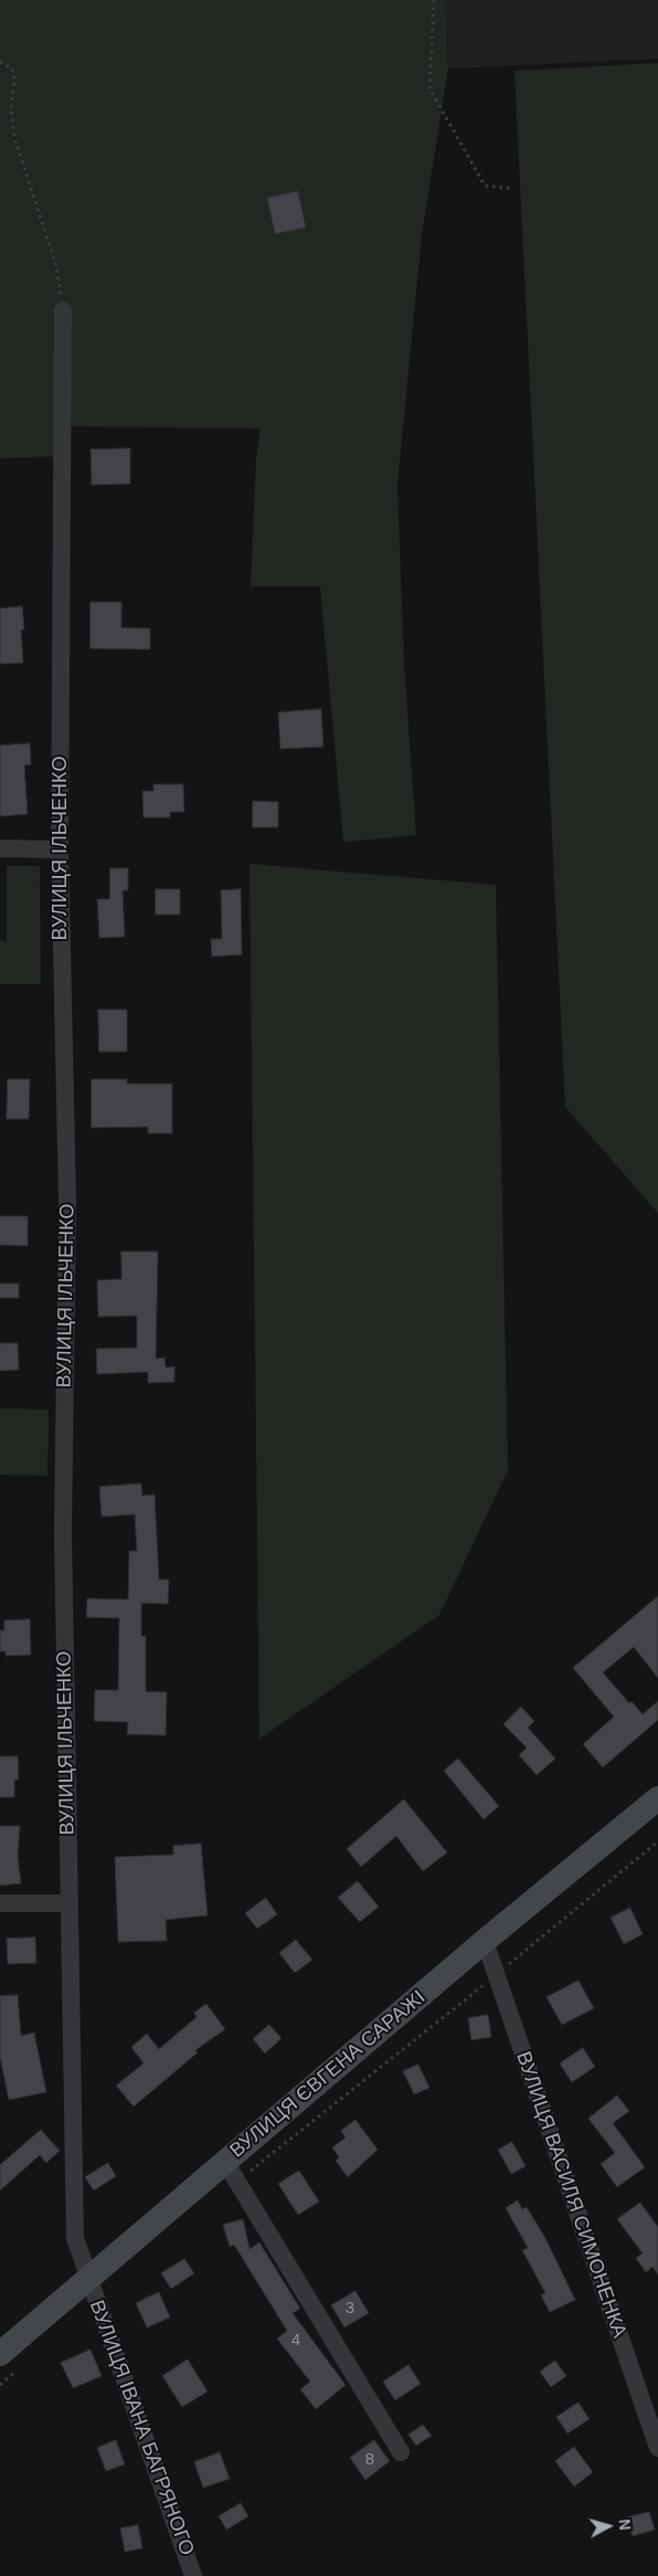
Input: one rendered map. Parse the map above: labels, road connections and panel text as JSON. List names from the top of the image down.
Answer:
{
  "streets": {
    "main road": ["ВУЛИЦЯ ЄВГЕНА САРАЖІ"],
    "street": ["ВУЛИЦЯ ІЛЬЧЕНКО", "ВУЛИЦЯ ВАСИЛЯ СИМОНЕНКА", "ВУЛИЦЯ ІВАНА БАГРЯНОГО"]
  },
  "crossings": [
    ["ВУЛИЦЯ ІЛЬЧЕНКО", "ВУЛИЦЯ ЄВГЕНА САРАЖІ"],
    ["ВУЛИЦЯ ІЛЬЧЕНКО", "ВУЛИЦЯ ІВАНА БАГРЯНОГО"],
    ["ВУЛИЦЯ ЄВГЕНА САРАЖІ", "ВУЛИЦЯ ВАСИЛЯ СИМОНЕНКА"],
    ["ВУЛИЦЯ ЄВГЕНА САРАЖІ", "ВУЛИЦЯ ІВАНА БАГРЯНОГО"]
  ],
  "house_numbers": ["3", "4", "8"],
  "north": "right"
}
